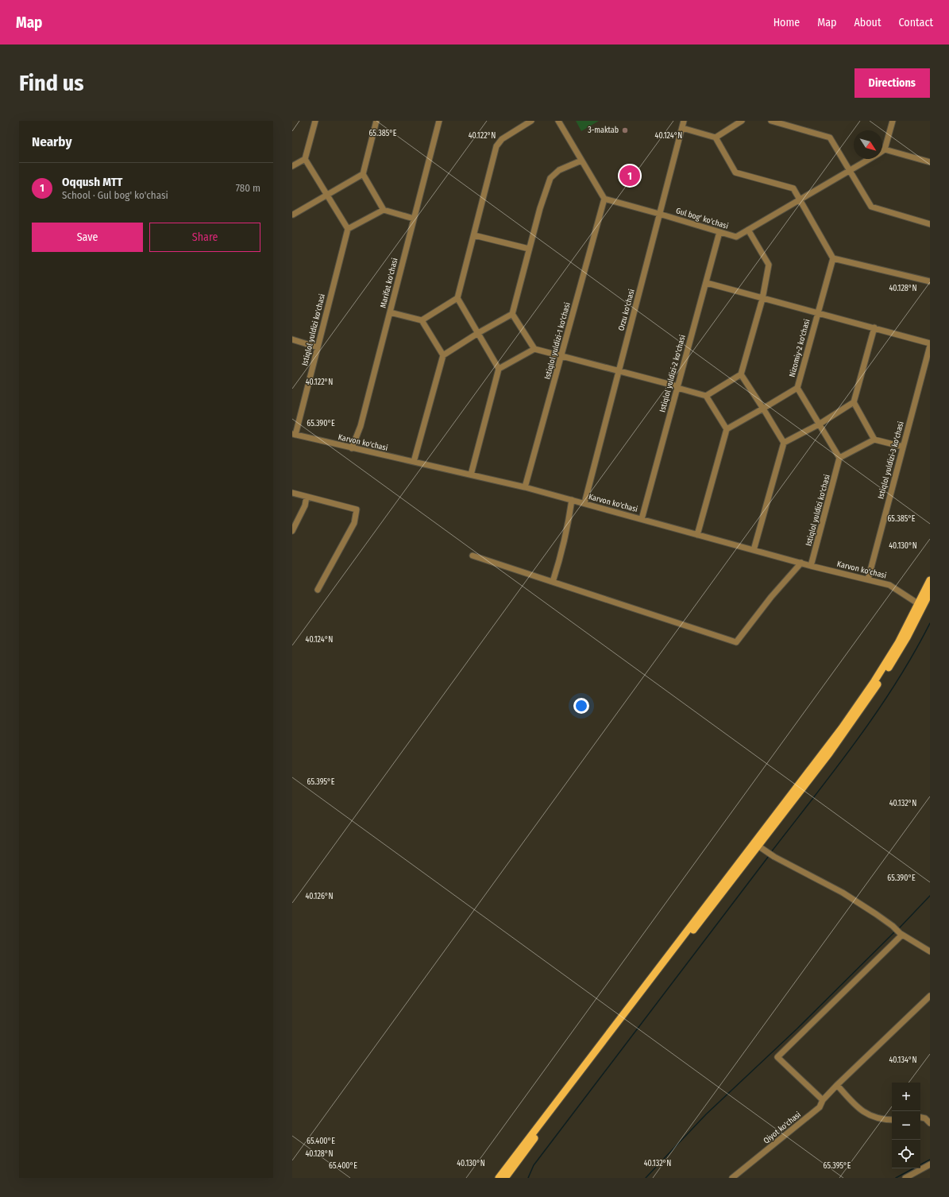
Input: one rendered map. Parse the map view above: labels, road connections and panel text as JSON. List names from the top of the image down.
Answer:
{
  "streets": {
    "street": [
      "Gul bog' ko'chasi",
      "Marifat ko'chasi",
      "Orzu ko'chasi",
      "Istiqlol yuldizi ko'chasi",
      "Istiqlol yuldizi-1 ko'chasi",
      "Nizomiy-2 ko'chasi",
      "Istiqlol yuldizi-2 ko'chasi",
      "Karvon ko'chasi",
      "Istiqlol yuldizi-3 ko'chasi",
      "Qiyot ko'chasi"
    ]
  },
  "crossings": [
    ["Gul bog' ko'chasi", "Orzu ko'chasi"],
    ["Gul bog' ko'chasi", "Istiqlol yuldizi-1 ko'chasi"],
    ["Gul bog' ko'chasi", "Istiqlol yuldizi-2 ko'chasi"],
    ["Marifat ko'chasi", "Karvon ko'chasi"],
    ["Orzu ko'chasi", "Karvon ko'chasi"],
    ["Istiqlol yuldizi ko'chasi", "Karvon ko'chasi"],
    ["Istiqlol yuldizi-1 ko'chasi", "Karvon ko'chasi"],
    ["Nizomiy-2 ko'chasi", "Istiqlol yuldizi-2 ko'chasi"],
    ["Nizomiy-2 ko'chasi", "Istiqlol yuldizi-3 ko'chasi"],
    ["Istiqlol yuldizi-2 ko'chasi", "Karvon ko'chasi"],
    ["Karvon ko'chasi", "Istiqlol yuldizi-3 ko'chasi"]
  ],
  "places": ["3-maktab"],
  "north": "bottom right",
  "page": {
    "header": "Map",
    "nav": [
      "Home",
      "Map",
      "About",
      "Contact"
    ],
    "buttons": [
      "Directions",
      ["Save", "Share"]
    ],
    "title": "Find us",
    "heading": "Nearby",
    "list": [
      {
        "mark": "1",
        "name": "Oqqush MTT",
        "note": "School · Gul bog' ko'chasi",
        "value": "780 m"
      }
    ],
    "pins": "1",
    "map_buttons": ["+", "−"]
  },
  "coordinates": [
    "65.385°E",
    "40.122°N",
    "40.124°N",
    "40.128°N",
    "65.390°E",
    "40.130°N",
    "65.395°E",
    "40.132°N",
    "40.126°N",
    "40.134°N",
    "65.400°E"
  ]
}
